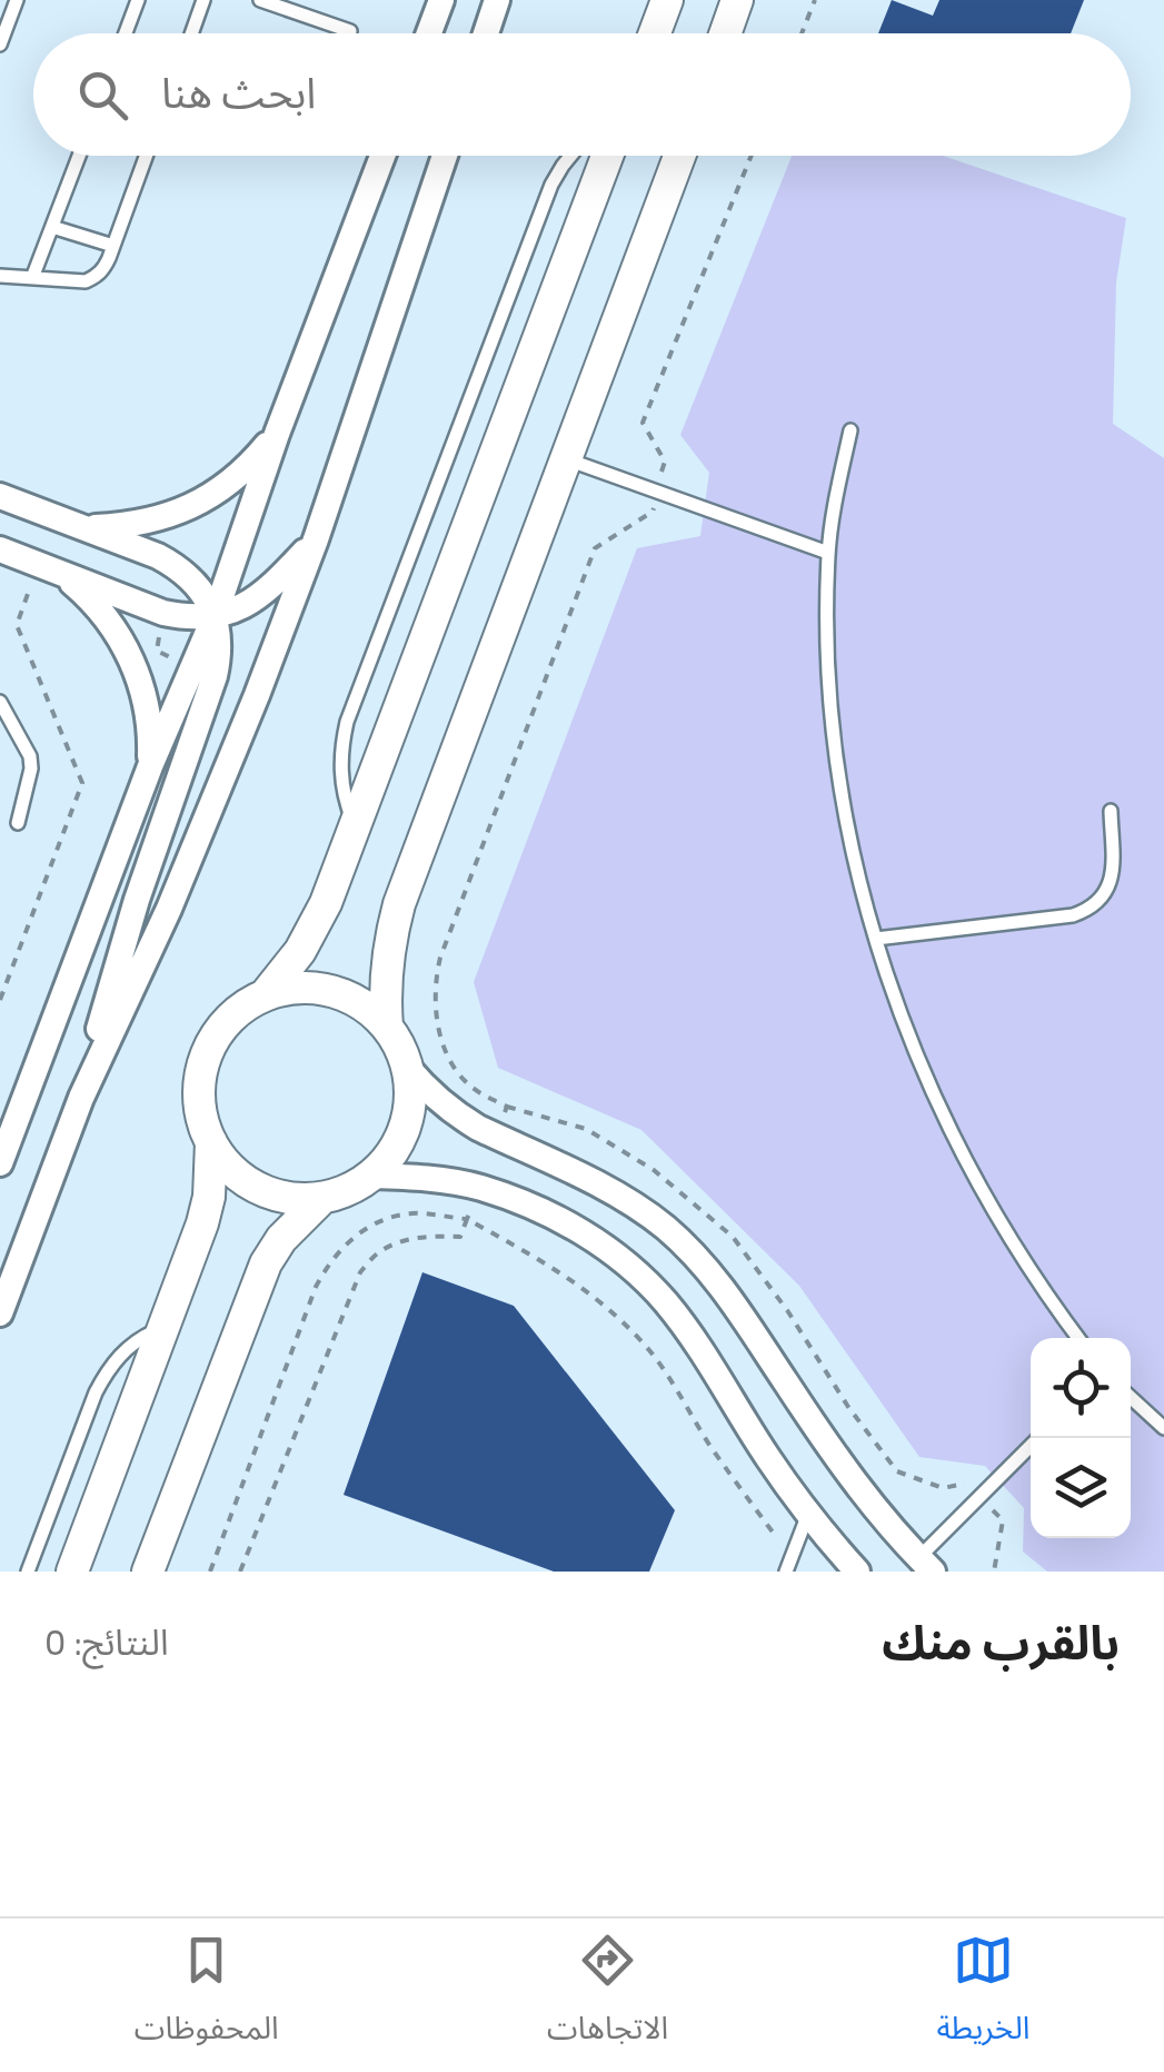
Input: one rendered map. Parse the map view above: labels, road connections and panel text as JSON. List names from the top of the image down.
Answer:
{
  "page": {
    "search": "ابحث هنا",
    "heading": ["بالقرب منك", "النتائج: 0"],
    "nav": ["الخريطة", "الاتجاهات", "المحفوظات"]
  }
}
